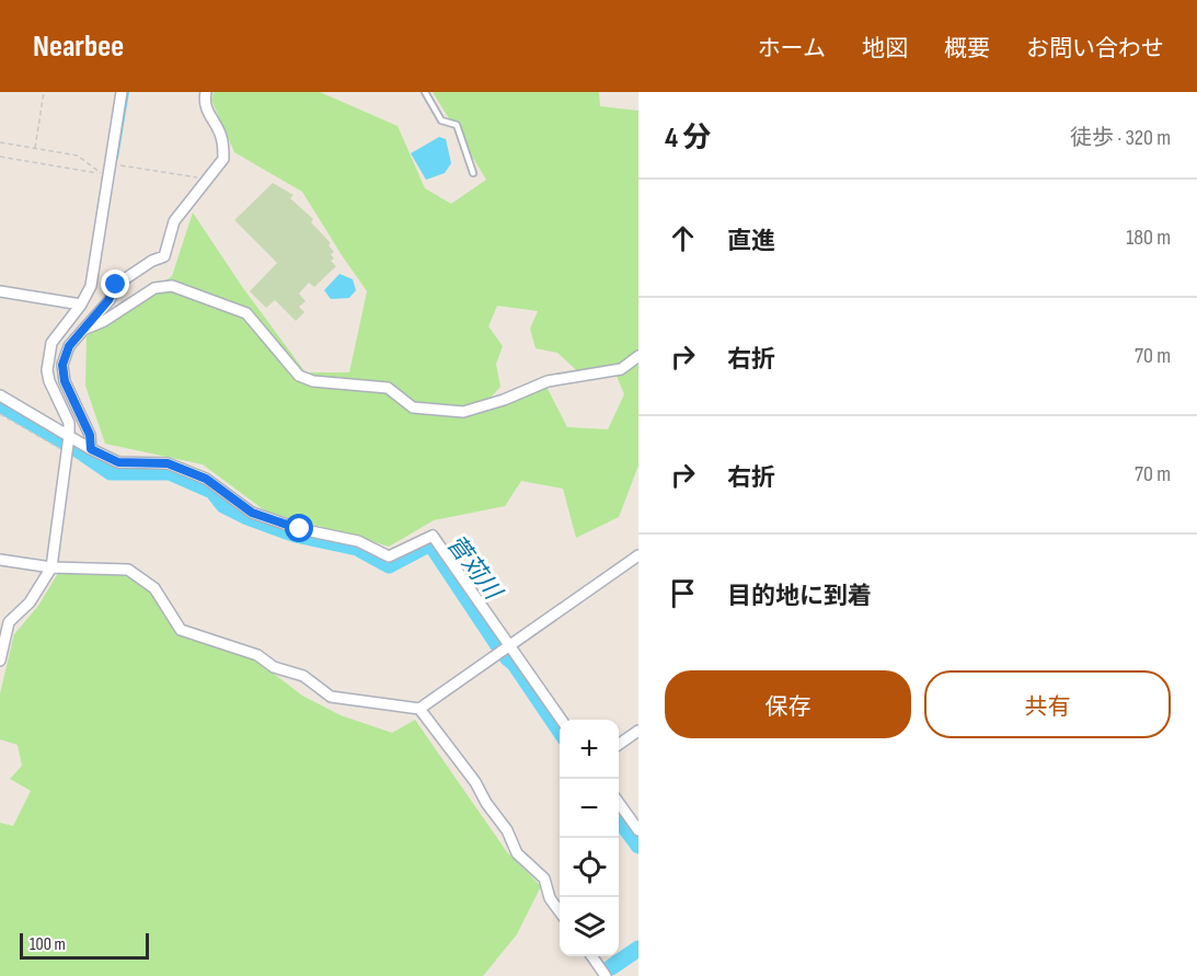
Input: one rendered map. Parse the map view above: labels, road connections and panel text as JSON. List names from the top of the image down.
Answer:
{
  "water": ["菅苅川"],
  "scale_bar": "100 m",
  "page": {
    "header": "Nearbee",
    "nav": [
      "ホーム",
      "地図",
      "概要",
      "お問い合わせ"
    ],
    "heading": ["4 分", "徒歩 · 320 m"],
    "list": [
      ["直進", "180 m"],
      ["右折", "70 m"],
      ["右折", "70 m"],
      "目的地に到着"
    ],
    "buttons": ["保存", "共有"],
    "map_buttons": ["+", "−"],
    "scale": "100 m"
  }
}
